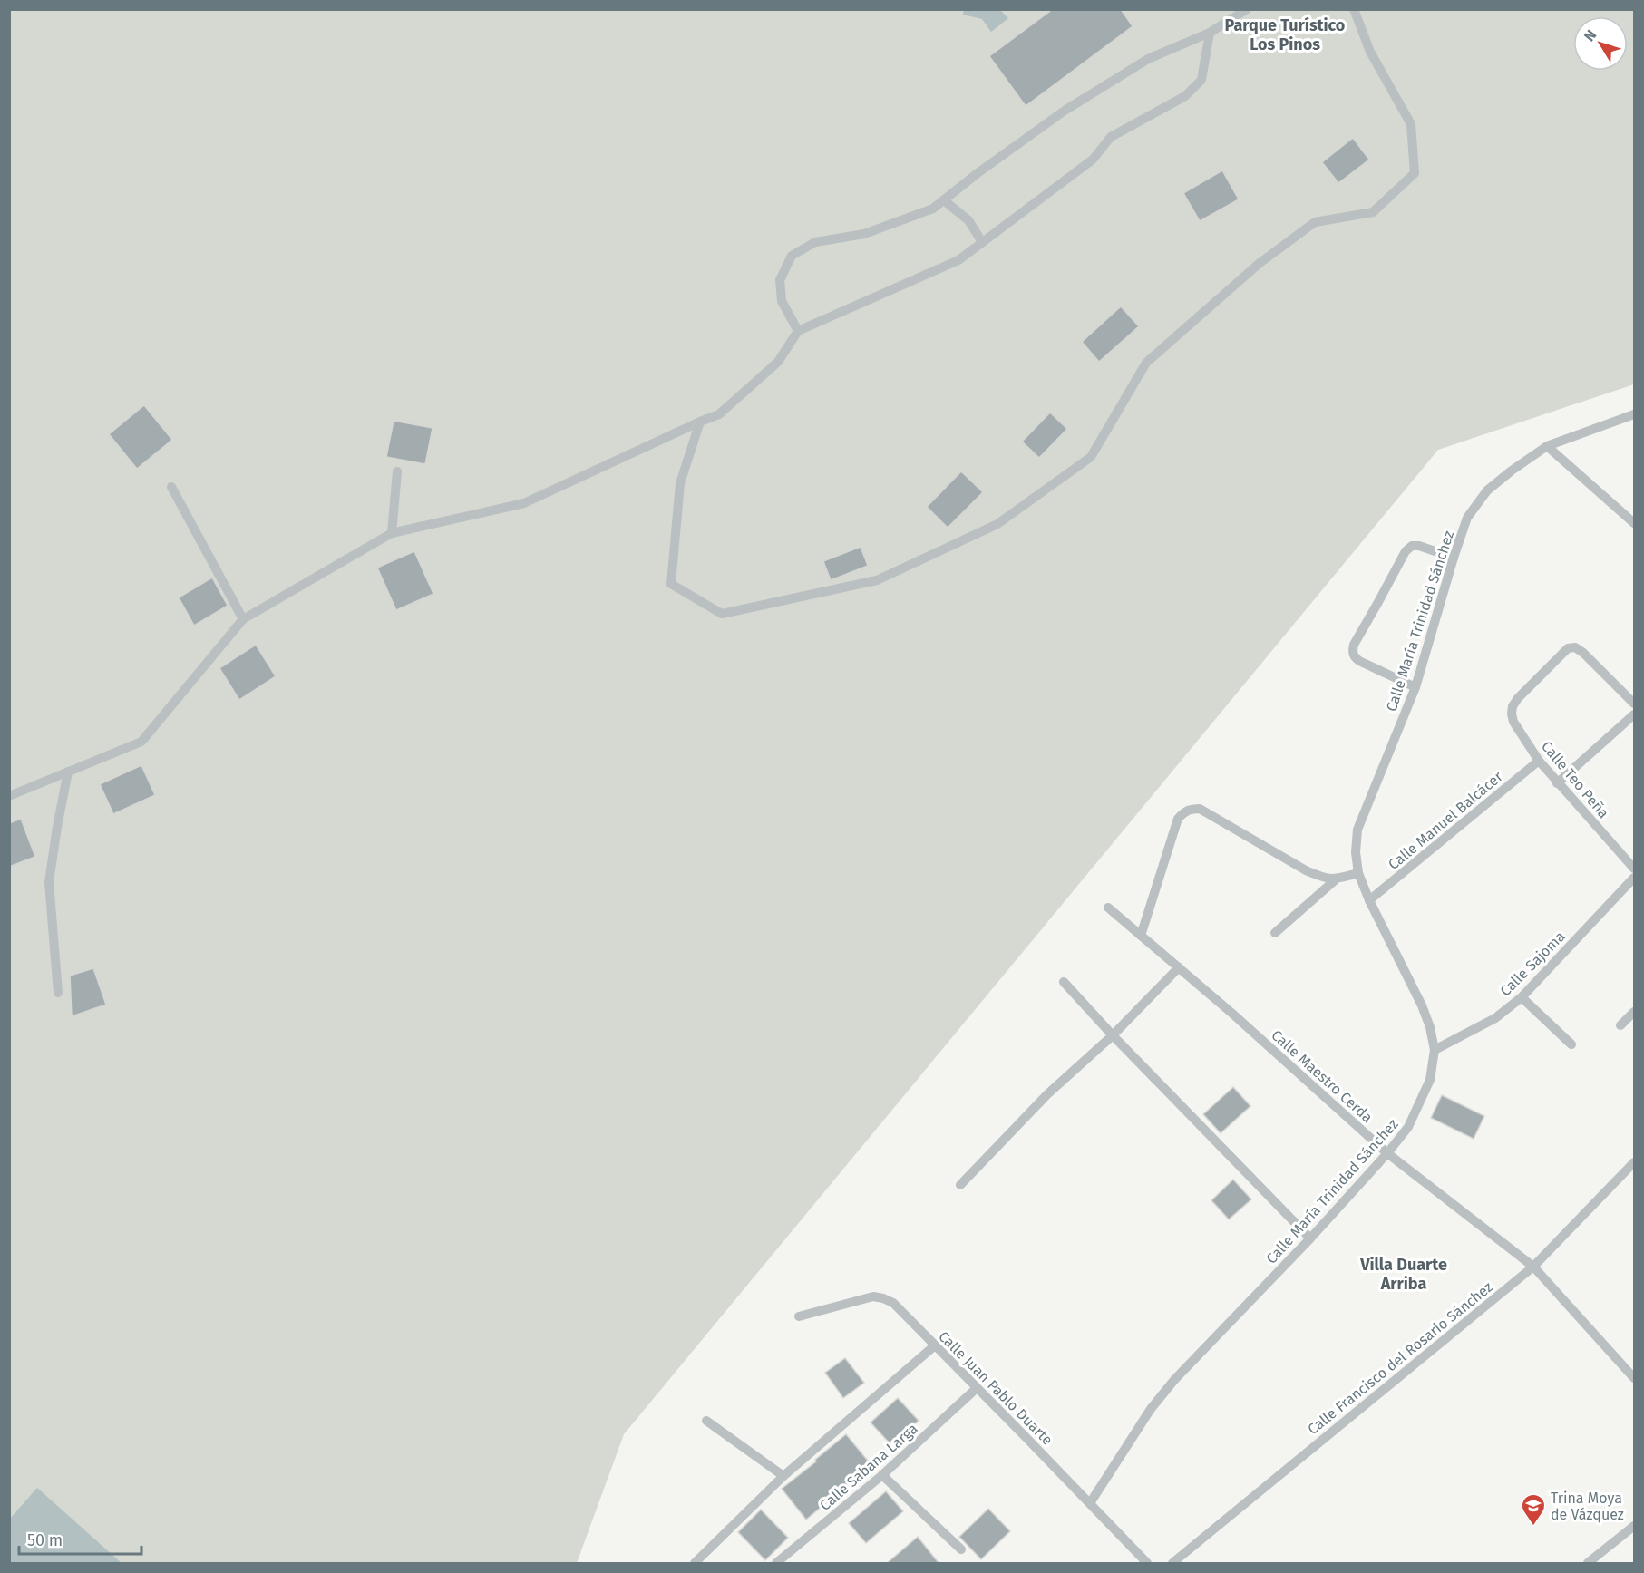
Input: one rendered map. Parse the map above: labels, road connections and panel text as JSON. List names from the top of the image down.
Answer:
{
  "streets": {
    "street": [
      "Calle María Trinidad Sánchez",
      "Calle Teo Peña",
      "Calle Manuel Balcácer",
      "Calle Sajoma",
      "Calle Maestro Cerda",
      "Calle Francisco del Rosario Sánchez",
      "Calle Juan Pablo Duarte",
      "Calle Sabana Larga"
    ]
  },
  "crossings": [
    ["Calle María Trinidad Sánchez", "Calle Manuel Balcácer"],
    ["Calle María Trinidad Sánchez", "Calle Sajoma"],
    ["Calle María Trinidad Sánchez", "Calle Maestro Cerda"],
    ["Calle María Trinidad Sánchez", "Calle Juan Pablo Duarte"],
    ["Calle Teo Peña", "Calle Manuel Balcácer"],
    ["Calle Maestro Cerda", "Calle Francisco del Rosario Sánchez"],
    ["Calle Juan Pablo Duarte", "Calle Sabana Larga"]
  ],
  "districts": ["Parque Turístico Los Pinos", "Villa Duarte Arriba"],
  "places": {
    "school or university": ["Trina Moya de Vázquez"]
  },
  "scale_bar": "50 m",
  "north": "top left"
}
